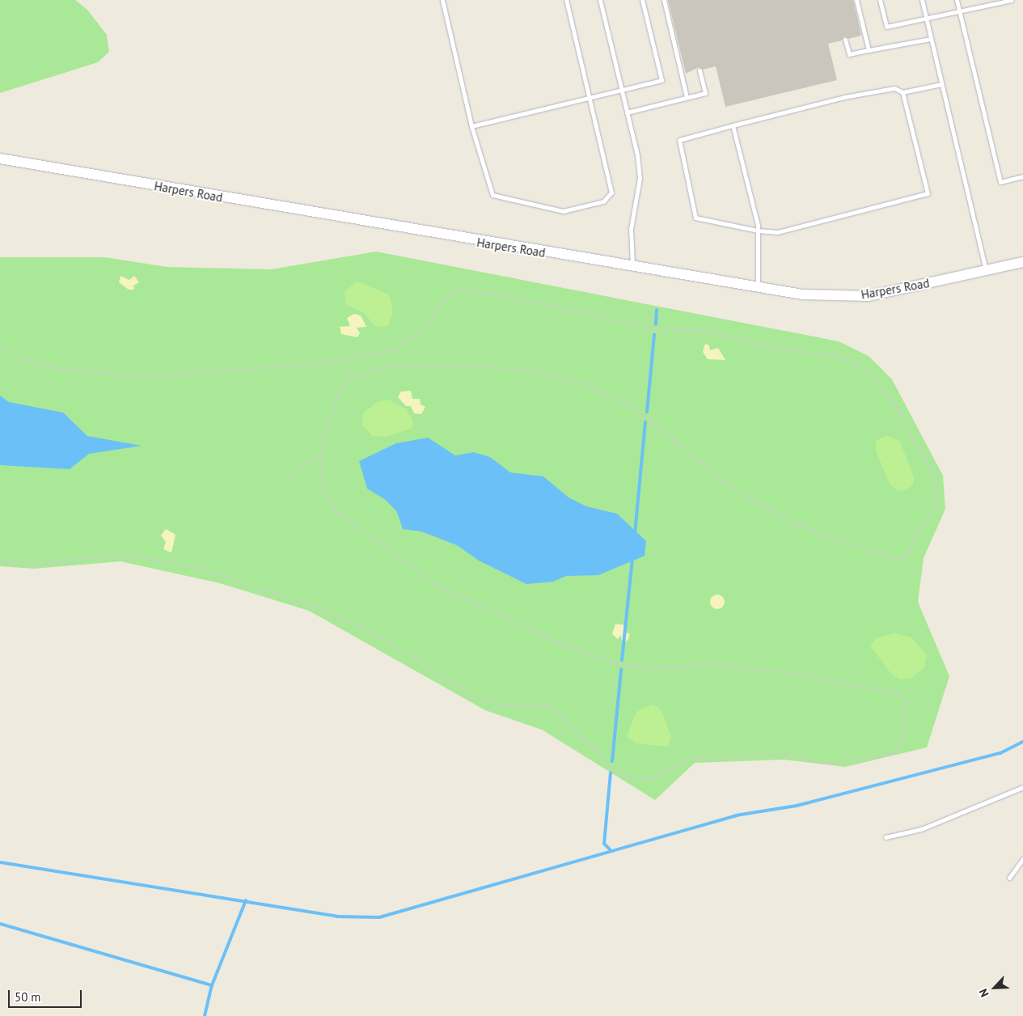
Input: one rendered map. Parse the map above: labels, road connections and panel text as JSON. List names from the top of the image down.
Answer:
{
  "streets": {
    "street": ["Harpers Road"]
  },
  "scale_bar": "50 m",
  "north": "bottom left"
}
